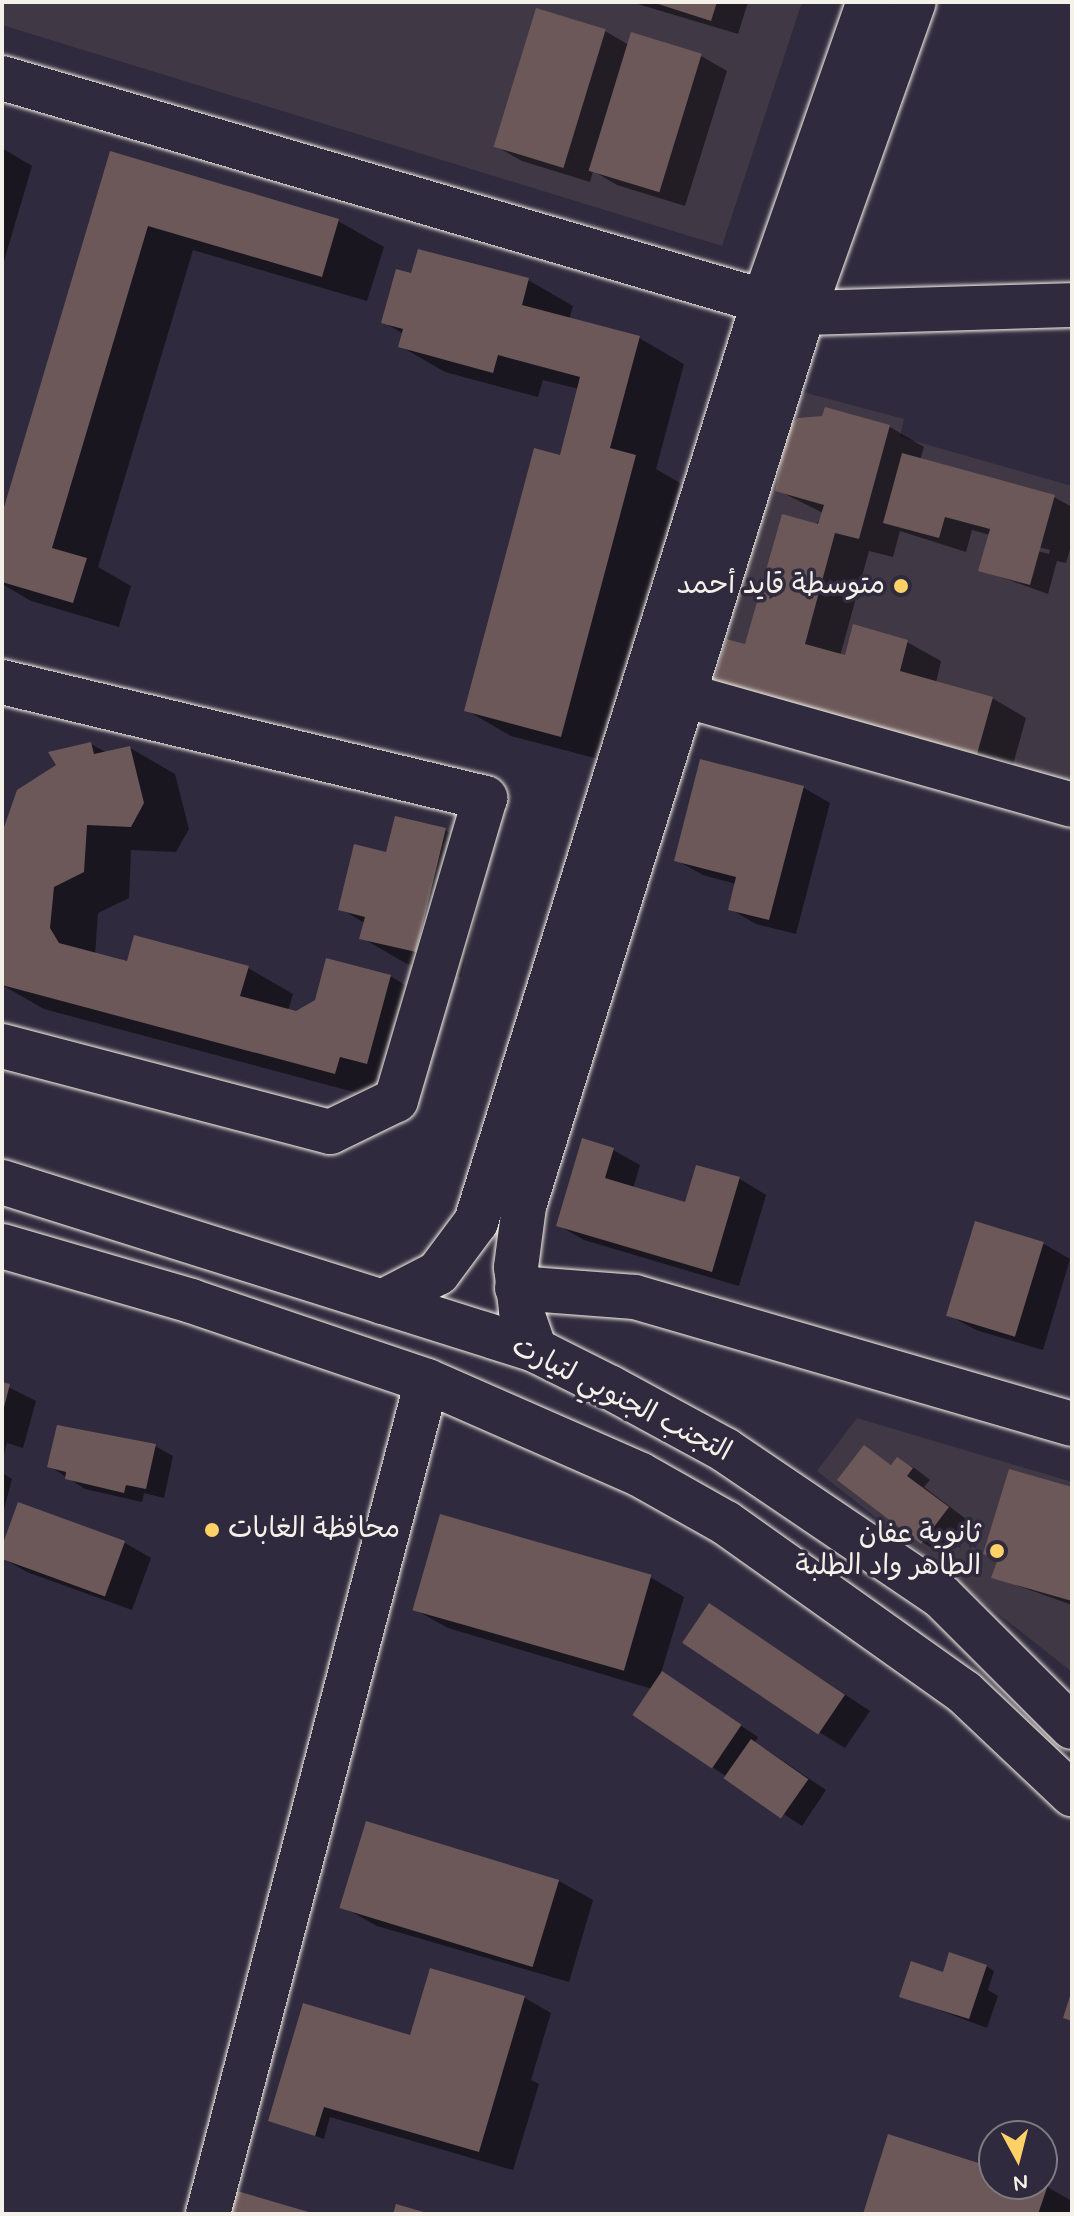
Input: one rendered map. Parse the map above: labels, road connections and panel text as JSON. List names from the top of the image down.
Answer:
{
  "streets": {
    "main road": ["التجنب الجنوبي لتيارت"]
  },
  "places": ["متوسطة قايد أحمد", "محافظة الغابات", "ثانوية عفان الطاهر واد الطلبة"],
  "north": "bottom"
}
